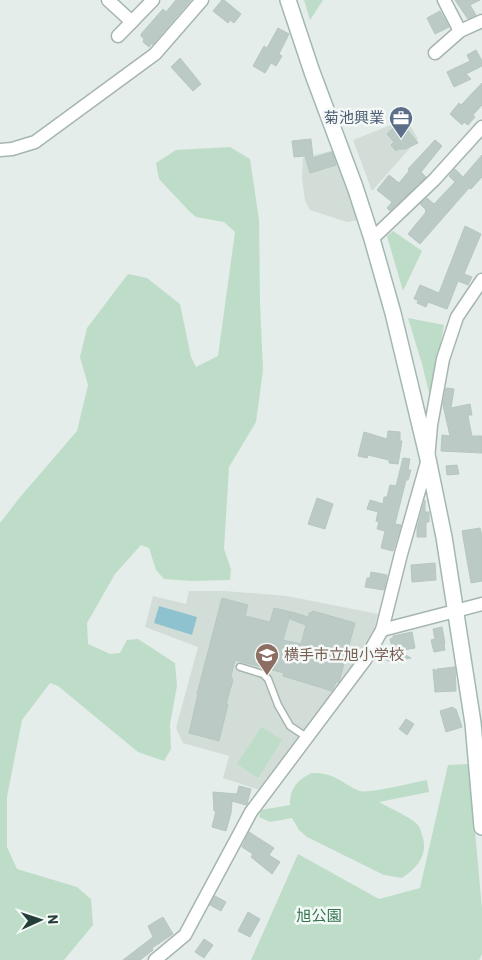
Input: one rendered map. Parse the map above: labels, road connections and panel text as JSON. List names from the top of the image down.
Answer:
{
  "parks": ["旭公園"],
  "places": {
    "office": ["菊池興業"],
    "school or university": ["横手市立旭小学校"]
  },
  "north": "right"
}
